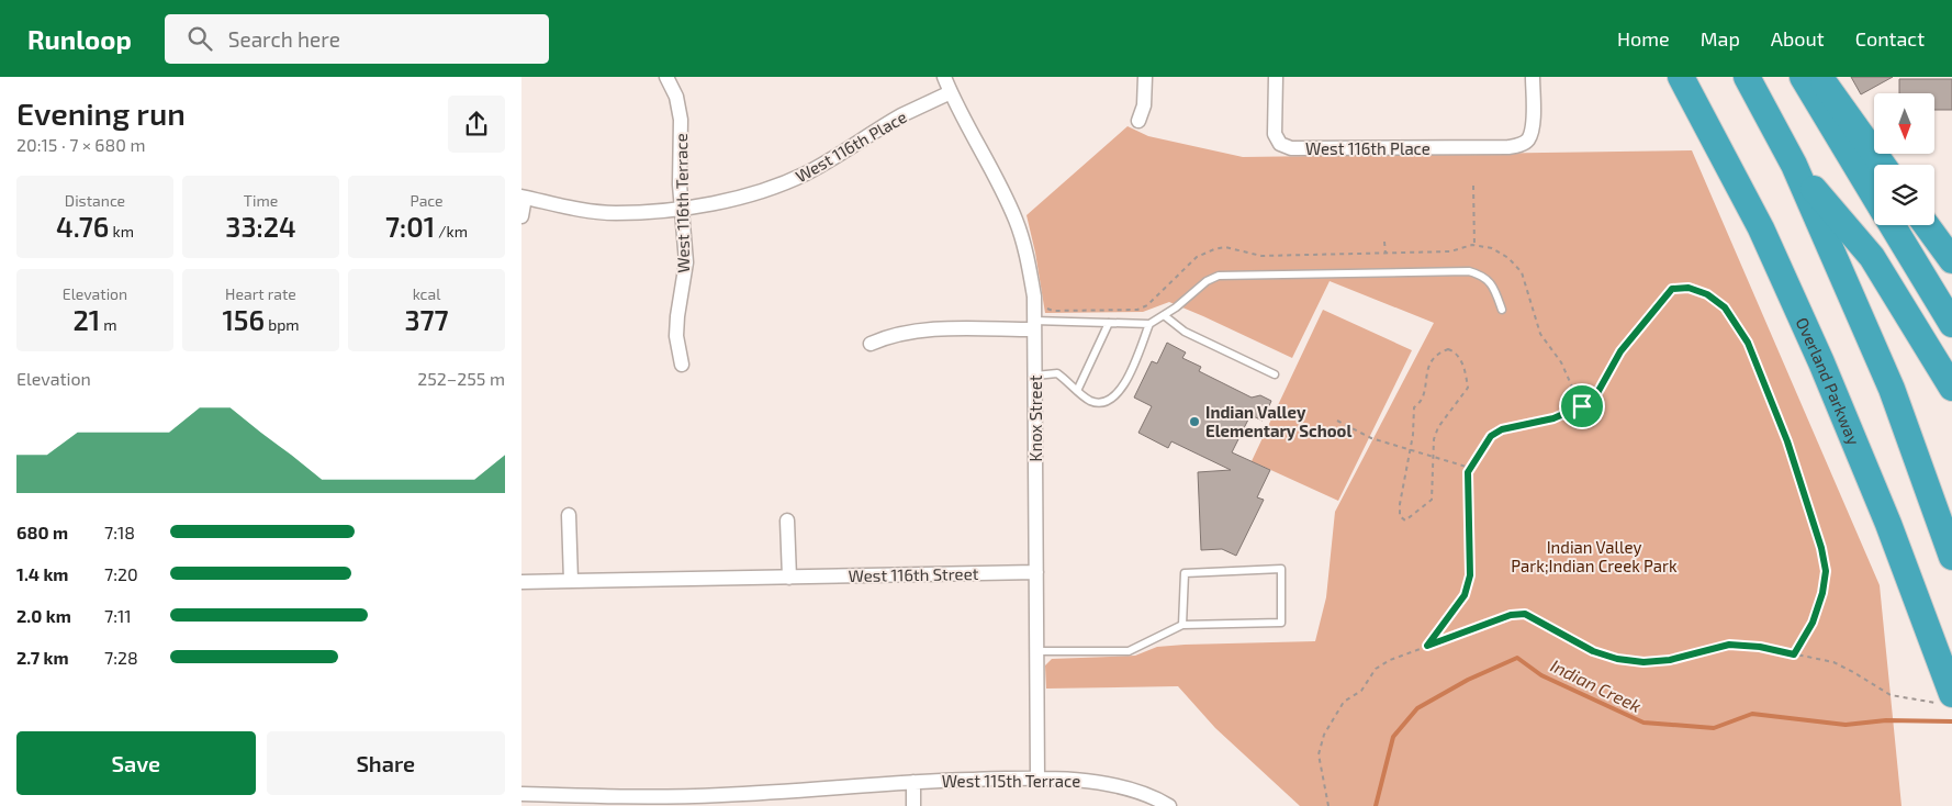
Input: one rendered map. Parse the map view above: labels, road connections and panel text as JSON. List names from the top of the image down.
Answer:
{
  "streets": {
    "highway": ["Overland Parkway"],
    "street": [
      "West 116th Place",
      "West 116th Terrace",
      "Knox Street",
      "West 116th Street",
      "West 115th Terrace"
    ]
  },
  "crossings": [
    ["West 116th Place", "West 116th Terrace"],
    ["West 116th Place", "Knox Street"],
    ["Knox Street", "West 116th Street"],
    ["Knox Street", "West 115th Terrace"]
  ],
  "water": ["Indian Creek"],
  "parks": ["Indian Valley Park;Indian Creek Park"],
  "places": ["Indian Valley Elementary School"],
  "north": "bottom",
  "page": {
    "header": "Runloop",
    "search": "Search here",
    "nav": [
      "Home",
      "Map",
      "About",
      "Contact"
    ],
    "heading": ["Evening run", "20:15 · 7 × 680 m"],
    "stats": [
      ["Distance", "4.76 km"],
      ["Time", "33:24"],
      ["Pace", "7:01 /km"],
      ["Elevation", "21 m"],
      ["Heart rate", "156 bpm"],
      ["kcal", "377"]
    ],
    "chart": ["Elevation", "252–255 m"],
    "list": [
      {
        "name": "680 m",
        "note": "7:18"
      },
      {
        "name": "1.4 km",
        "note": "7:20"
      },
      {
        "name": "2.0 km",
        "note": "7:11"
      },
      {
        "name": "2.7 km",
        "note": "7:28"
      }
    ],
    "buttons": ["Save", "Share"]
  }
}
